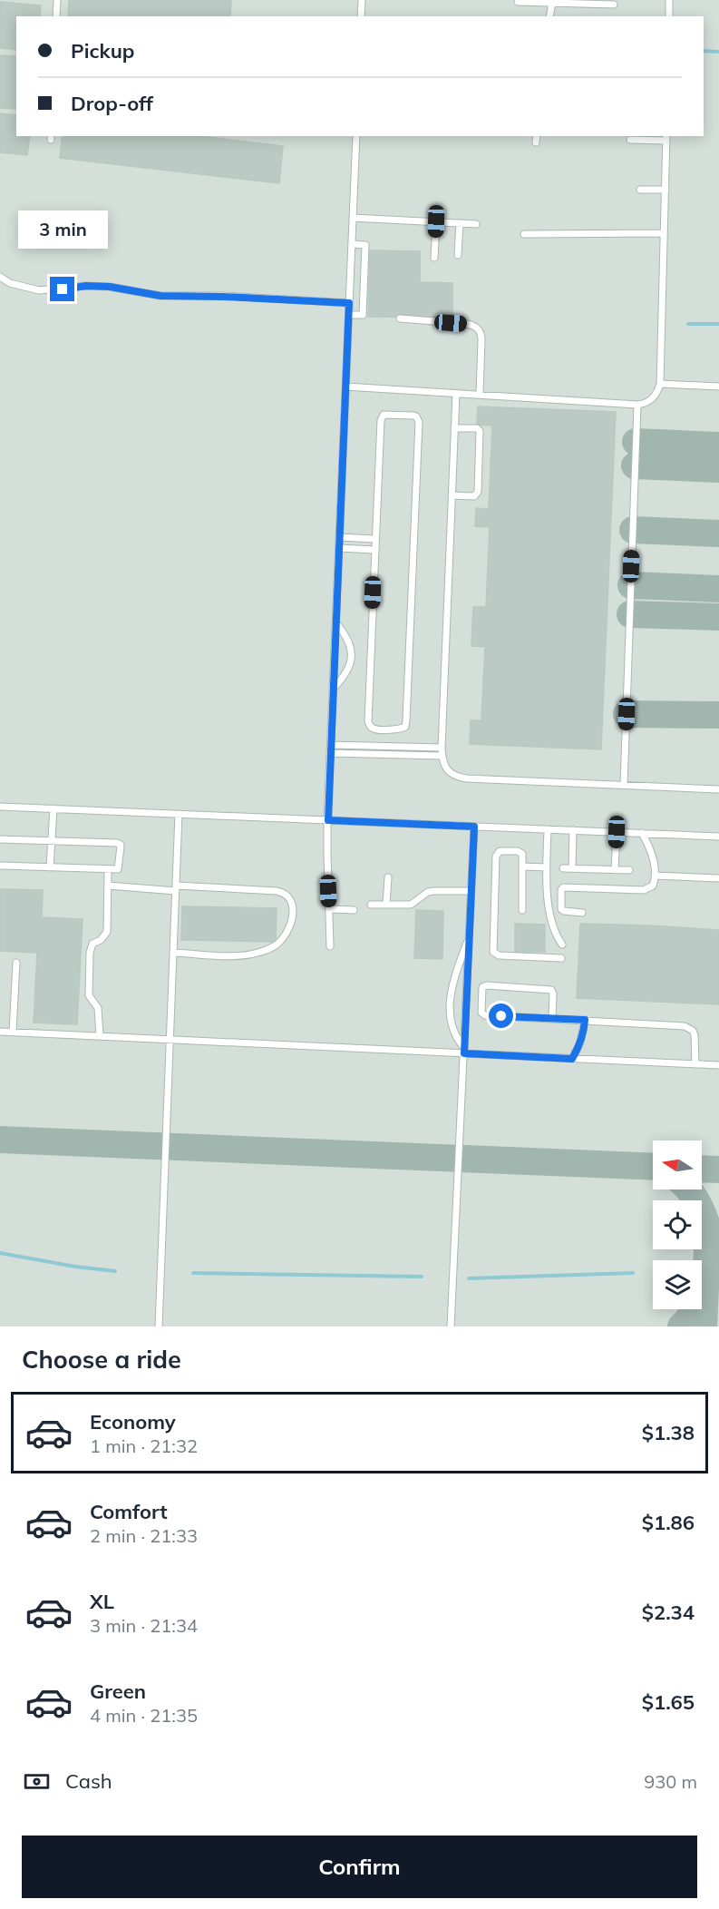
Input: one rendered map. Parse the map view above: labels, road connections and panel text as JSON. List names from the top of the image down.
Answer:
{
  "north": "left",
  "page": {
    "banner": ["Pickup", "Drop-off"],
    "bubble": "3 min",
    "heading": "Choose a ride",
    "list": [
      {
        "name": "Economy",
        "note": "1 min · 21:32",
        "value": "$1.38"
      },
      {
        "name": "Comfort",
        "note": "2 min · 21:33",
        "value": "$1.86"
      },
      {
        "name": "XL",
        "note": "3 min · 21:34",
        "value": "$2.34"
      },
      {
        "name": "Green",
        "note": "4 min · 21:35",
        "value": "$1.65"
      }
    ],
    "pay": ["Cash", "930 m"],
    "buttons": "Confirm"
  }
}
